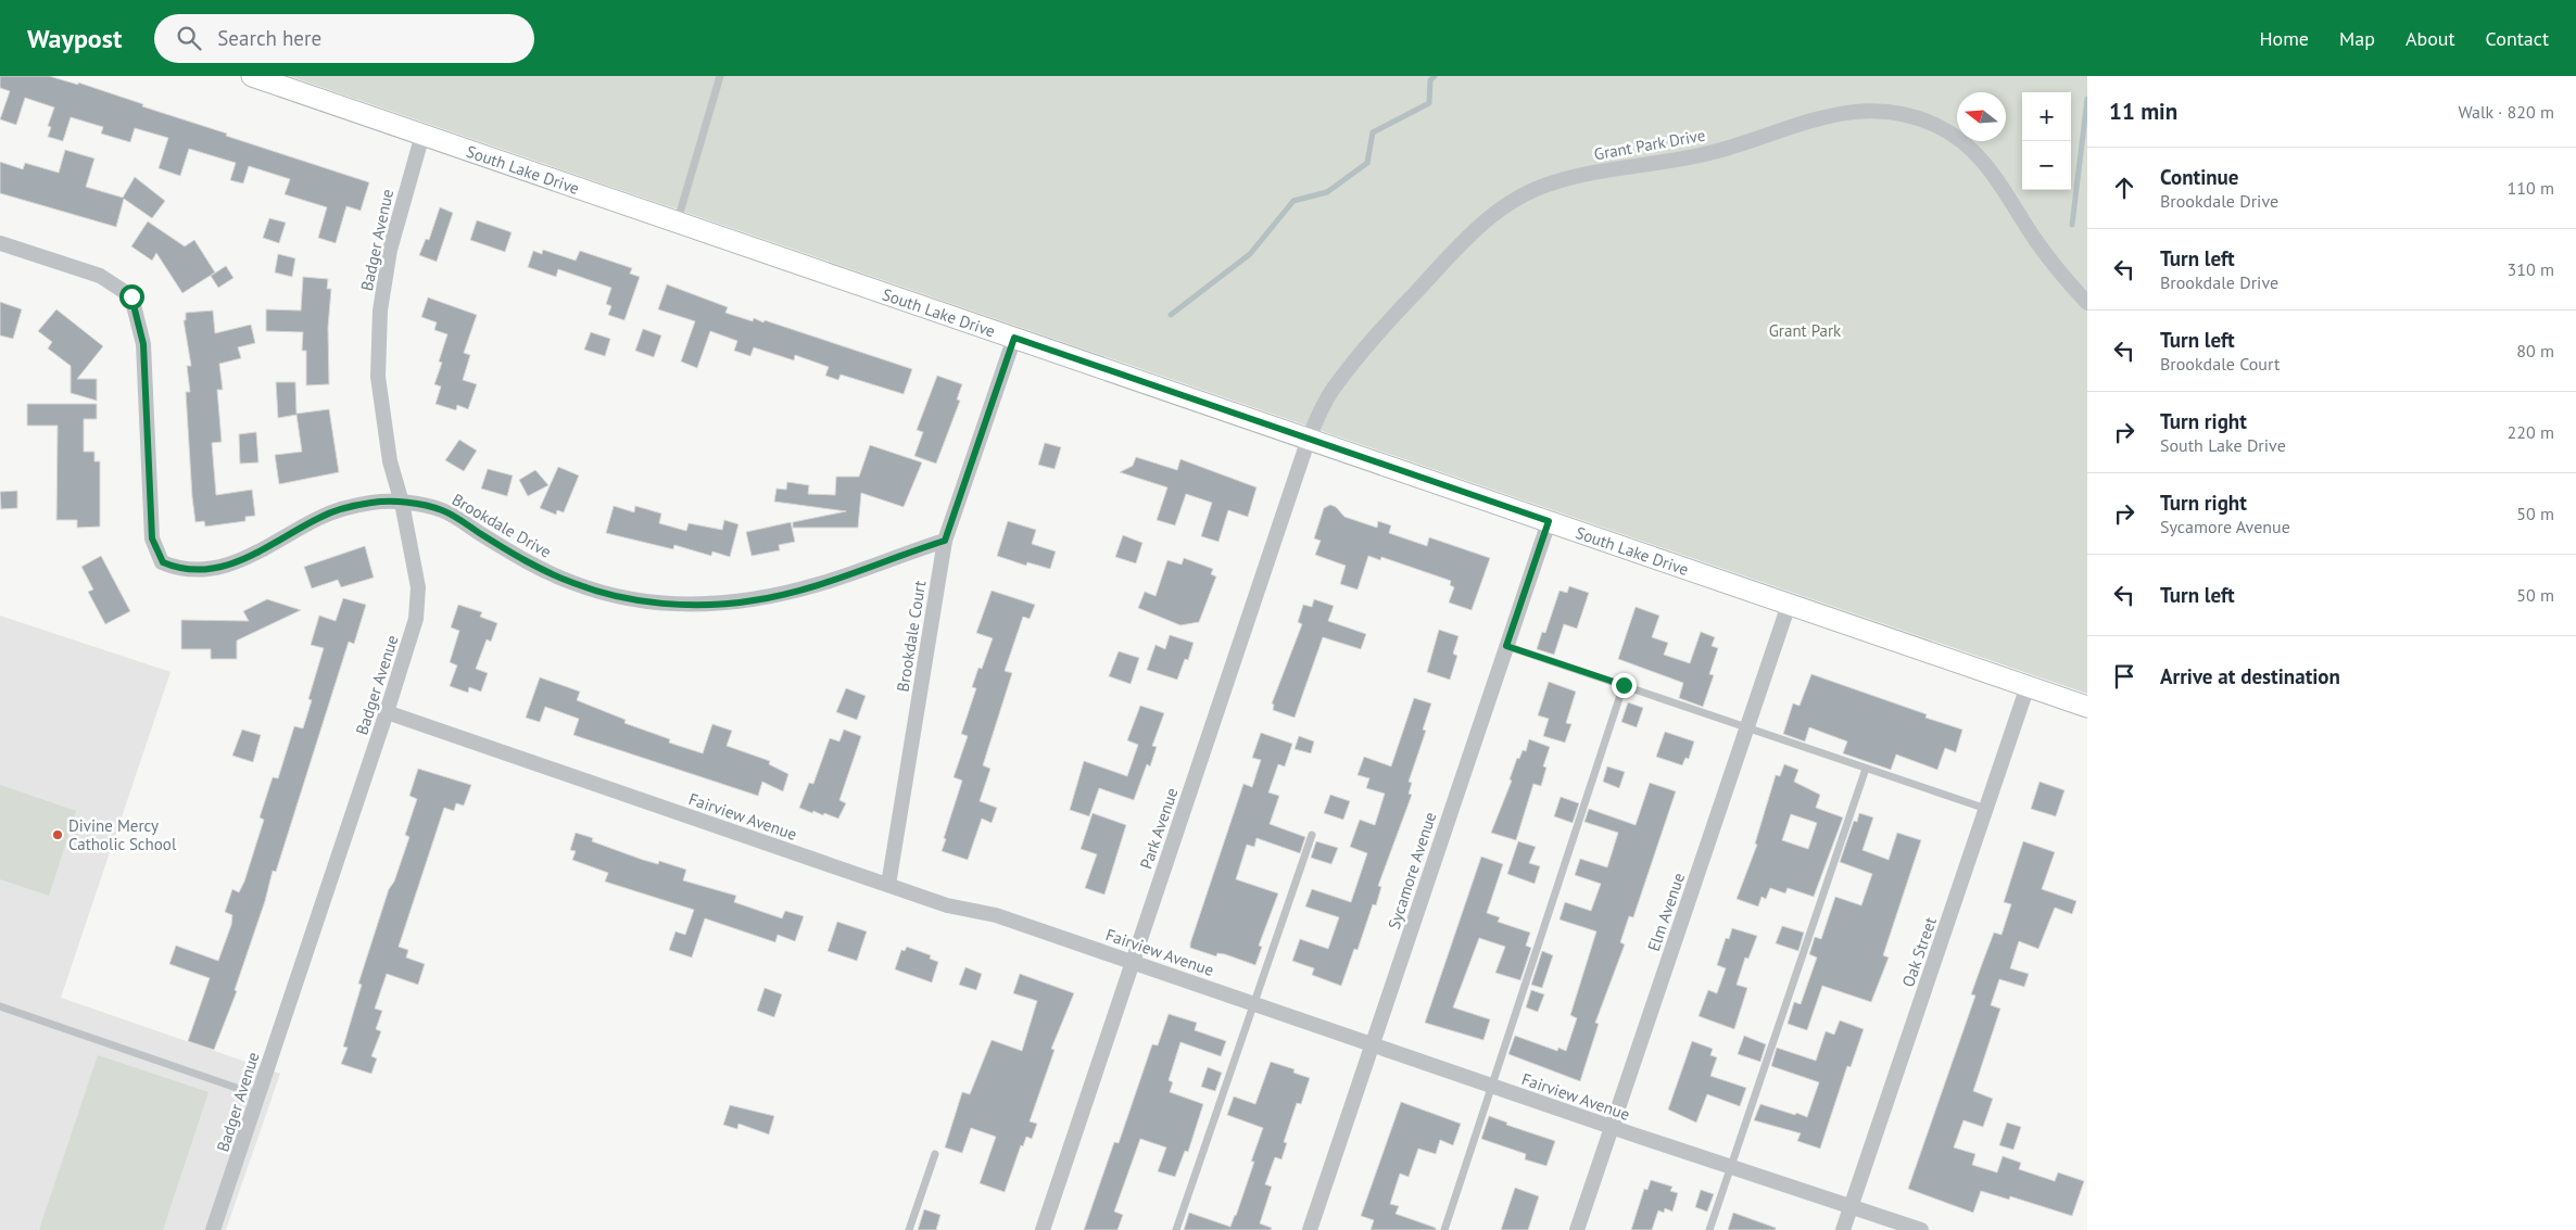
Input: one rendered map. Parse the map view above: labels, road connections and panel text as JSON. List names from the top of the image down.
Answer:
{
  "streets": {
    "street": [
      "Grant Park Drive",
      "South Lake Drive",
      "Badger Avenue",
      "Brookdale Drive",
      "Brookdale Court",
      "Fairview Avenue",
      "Park Avenue",
      "Sycamore Avenue",
      "Elm Avenue",
      "Oak Street"
    ]
  },
  "crossings": [
    ["Grant Park Drive", "South Lake Drive"],
    ["Grant Park Drive", "Park Avenue"],
    ["South Lake Drive", "Badger Avenue"],
    ["South Lake Drive", "Brookdale Court"],
    ["South Lake Drive", "Park Avenue"],
    ["South Lake Drive", "Sycamore Avenue"],
    ["South Lake Drive", "Elm Avenue"],
    ["South Lake Drive", "Oak Street"],
    ["Badger Avenue", "Brookdale Drive"],
    ["Badger Avenue", "Fairview Avenue"],
    ["Brookdale Drive", "Brookdale Court"],
    ["Brookdale Court", "Fairview Avenue"],
    ["Fairview Avenue", "Park Avenue"],
    ["Fairview Avenue", "Sycamore Avenue"],
    ["Fairview Avenue", "Elm Avenue"],
    ["Fairview Avenue", "Oak Street"]
  ],
  "parks": ["Grant Park"],
  "places": ["Divine Mercy Catholic School"],
  "north": "left",
  "page": {
    "header": "Waypost",
    "search": "Search here",
    "nav": [
      "Home",
      "Map",
      "About",
      "Contact"
    ],
    "heading": ["11 min", "Walk · 820 m"],
    "map_buttons": ["+", "−"],
    "list": [
      ["Continue", "Brookdale Drive", "110 m"],
      ["Turn left", "Brookdale Drive", "310 m"],
      ["Turn left", "Brookdale Court", "80 m"],
      ["Turn right", "South Lake Drive", "220 m"],
      ["Turn right", "Sycamore Avenue", "50 m"],
      ["Turn left", "50 m"],
      "Arrive at destination"
    ]
  }
}
